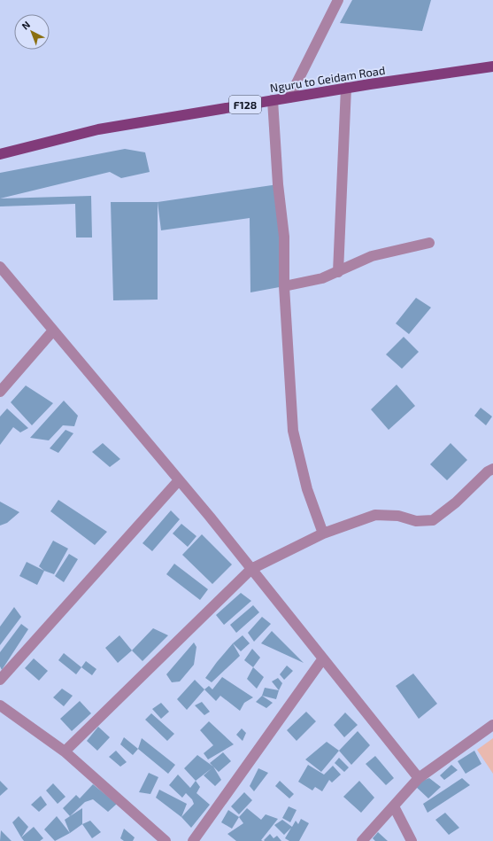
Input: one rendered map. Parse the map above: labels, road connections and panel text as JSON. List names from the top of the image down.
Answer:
{
  "streets": {
    "main road": ["Nguru to Geidam Road", "F128"]
  },
  "north": "top left"
}
